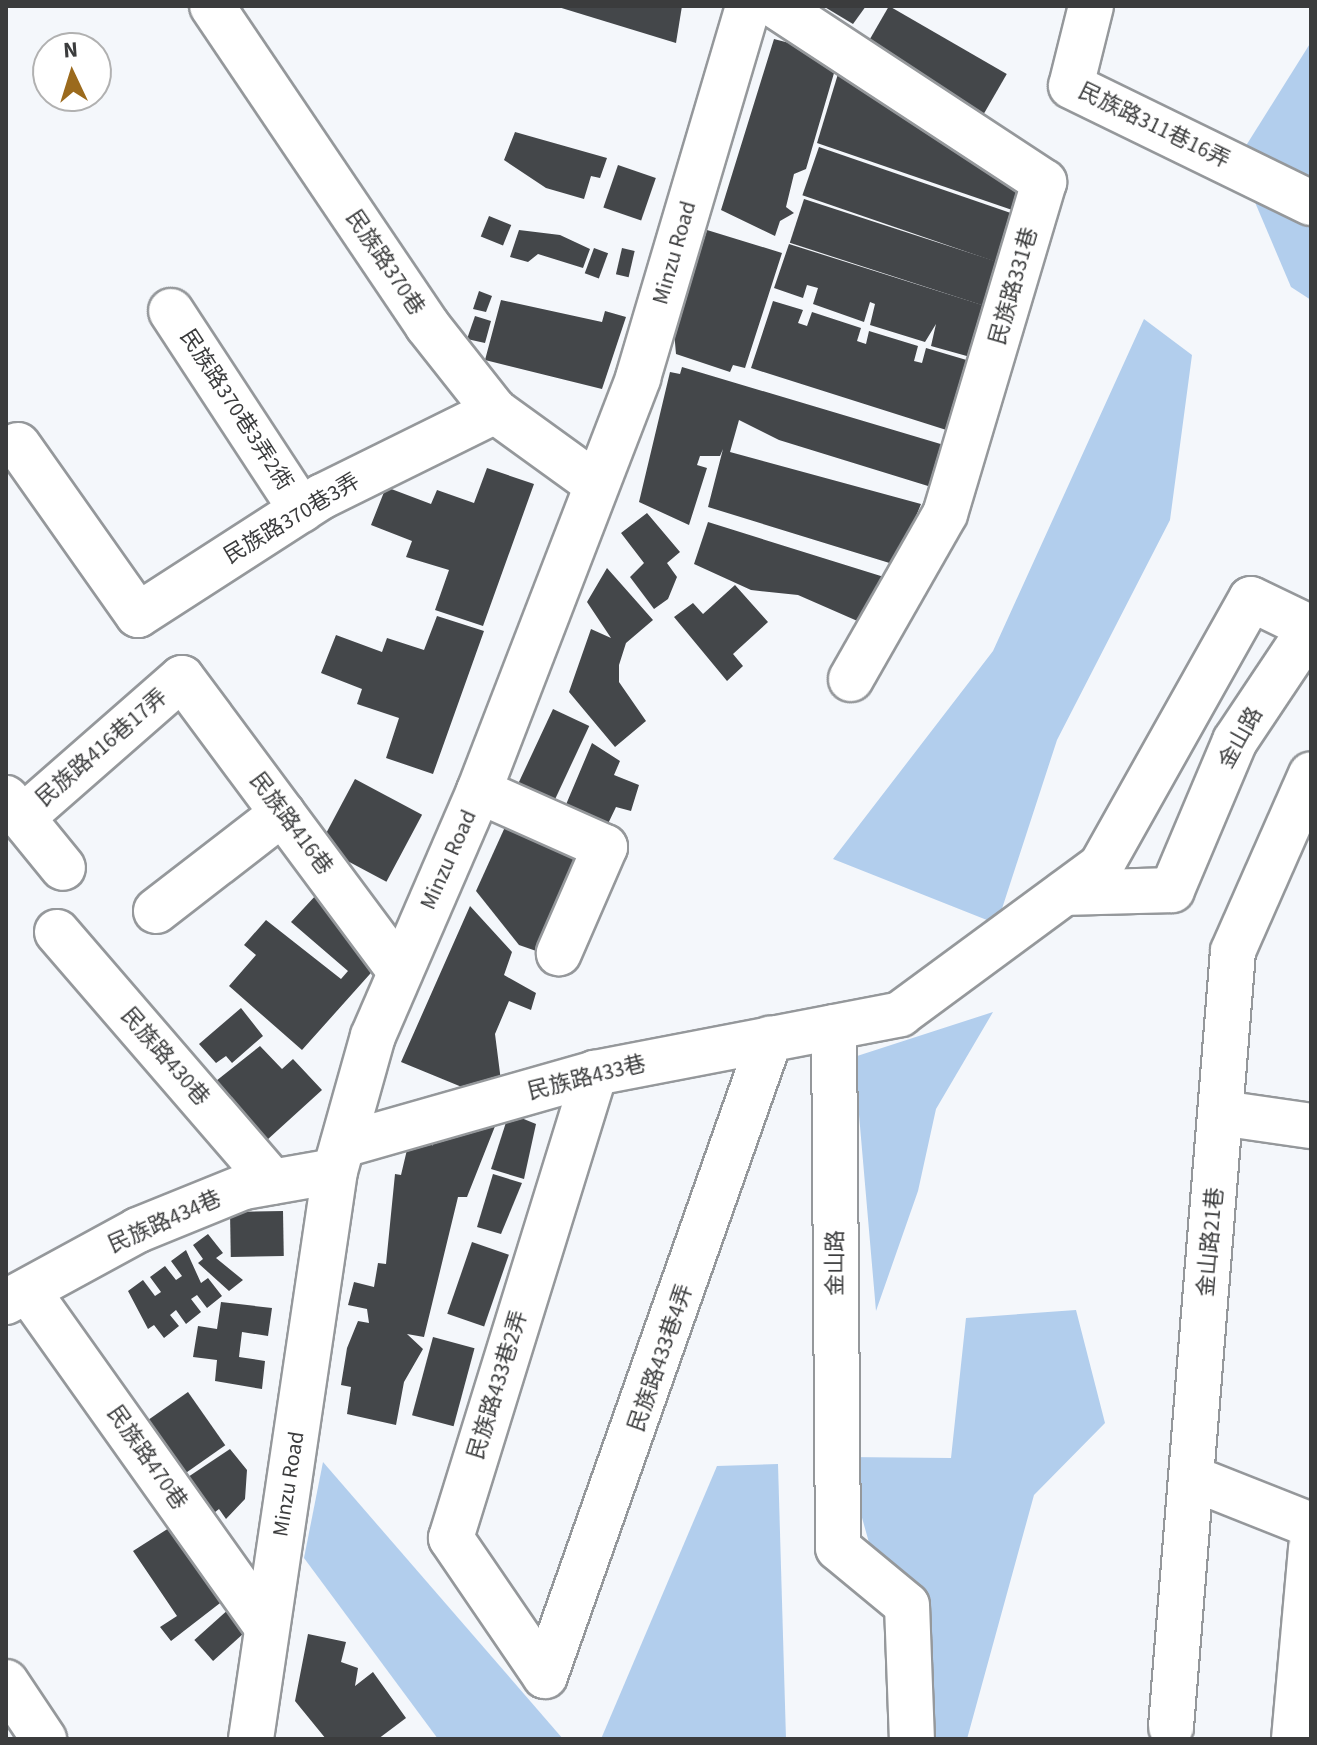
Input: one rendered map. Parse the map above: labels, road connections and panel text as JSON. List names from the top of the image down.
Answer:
{
  "streets": {
    "street": [
      "民族路311巷16弄",
      "Minzu Road",
      "民族路370巷",
      "民族路331巷",
      "民族路370巷3弄2衖",
      "民族路370巷3弄",
      "金山路",
      "民族路416巷17弄",
      "民族路416巷",
      "民族路430巷",
      "民族路433巷",
      "民族路434巷",
      "金山路21巷",
      "民族路433巷4弄",
      "民族路433巷2弄",
      "民族路470巷"
    ]
  },
  "crossings": [
    ["Minzu Road", "民族路370巷"],
    ["Minzu Road", "民族路416巷"],
    ["Minzu Road", "民族路433巷"],
    ["Minzu Road", "民族路434巷"],
    ["Minzu Road", "民族路470巷"],
    ["民族路370巷", "民族路370巷3弄"],
    ["民族路370巷3弄2衖", "民族路370巷3弄"],
    ["金山路", "民族路433巷"],
    ["民族路416巷17弄", "民族路416巷"],
    ["民族路430巷", "民族路434巷"],
    ["民族路433巷", "民族路434巷"],
    ["民族路433巷", "民族路433巷4弄"],
    ["民族路433巷", "民族路433巷2弄"],
    ["民族路434巷", "民族路470巷"],
    ["民族路433巷4弄", "民族路433巷2弄"]
  ],
  "north": "top"
}
